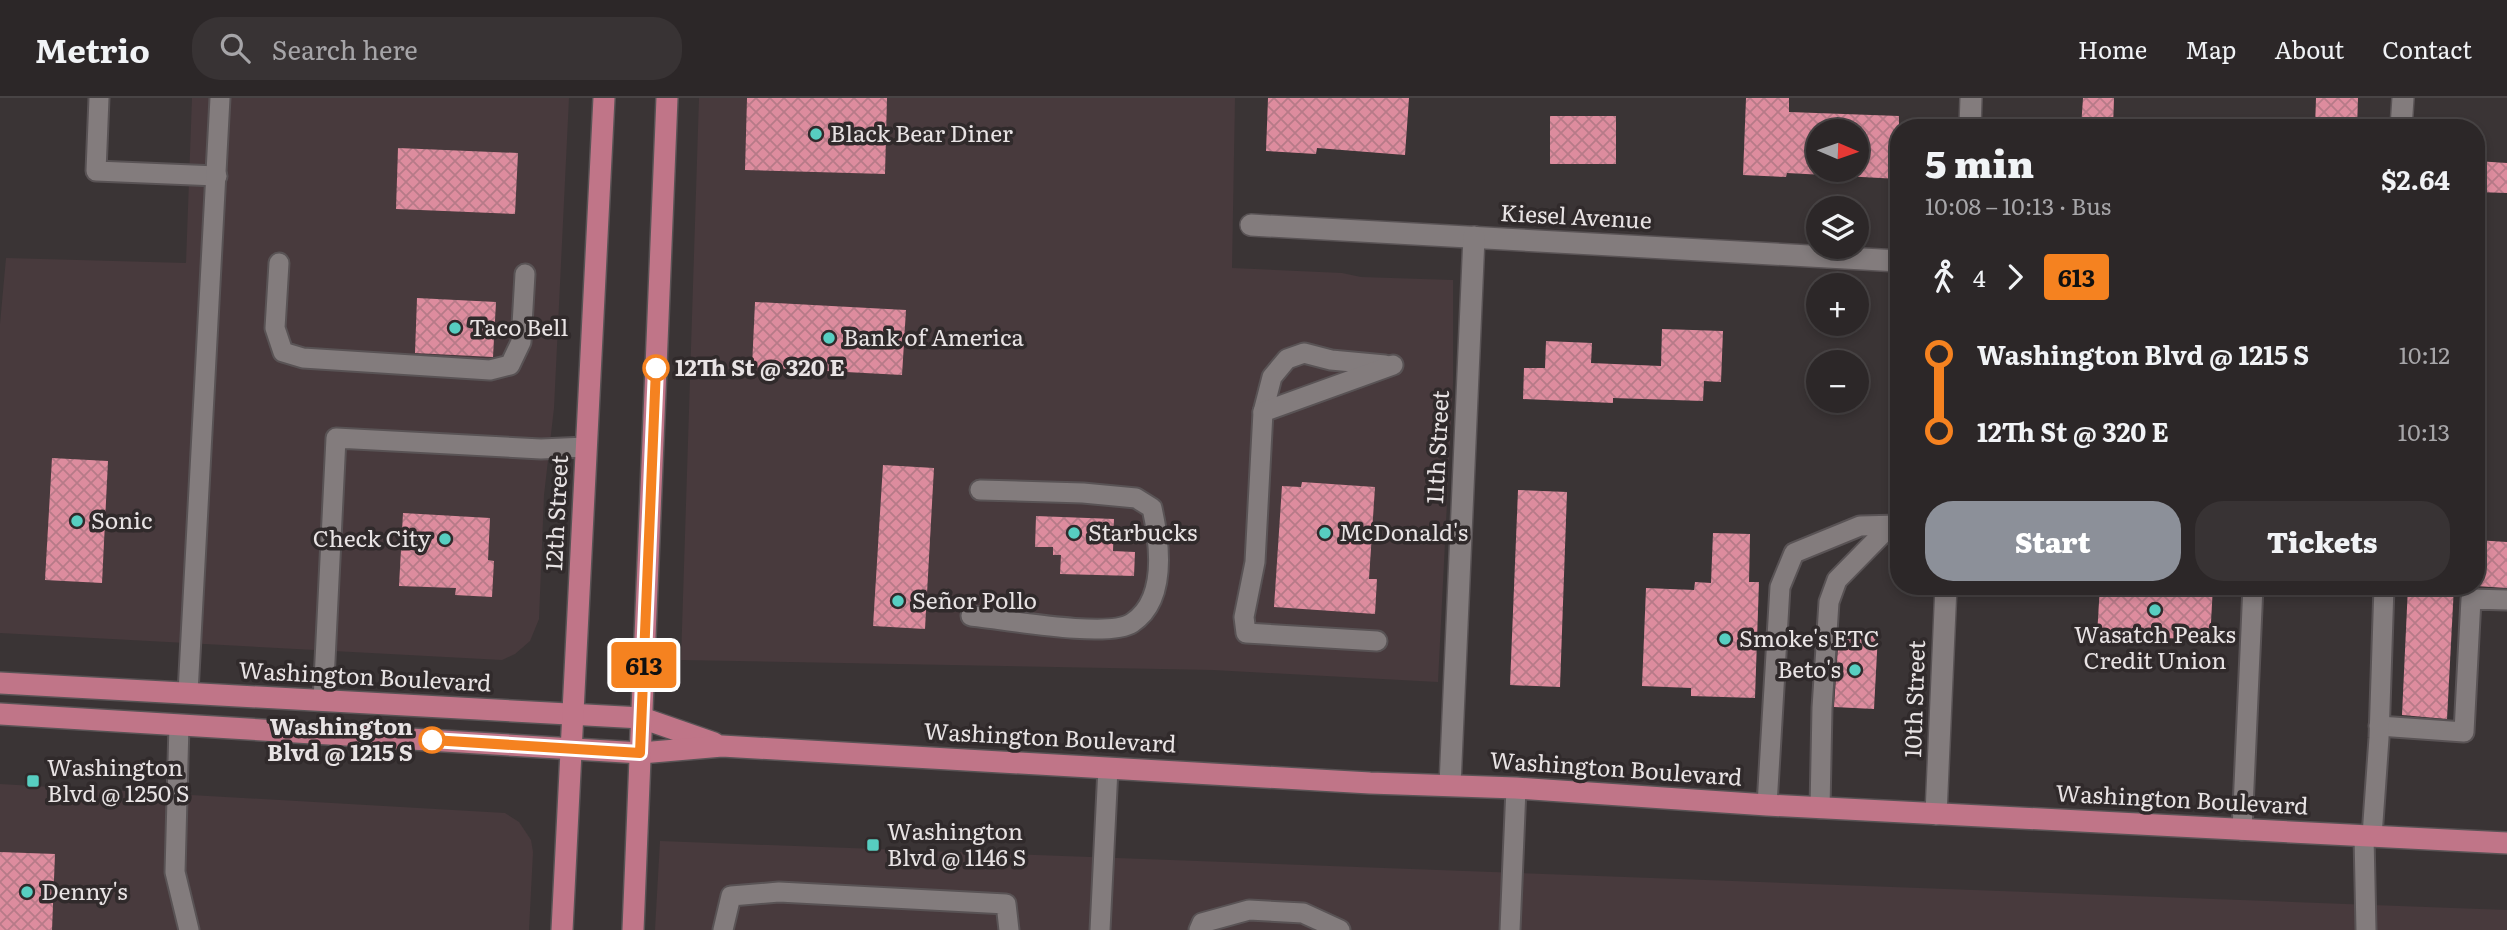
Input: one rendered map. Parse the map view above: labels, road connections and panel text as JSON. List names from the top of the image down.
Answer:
{
  "streets": {
    "main road": ["12th Street", "Washington Boulevard"],
    "street": ["Kiesel Avenue", "11th Street", "10th Street"]
  },
  "crossings": [
    ["Kiesel Avenue", "11th Street"],
    ["11th Street", "Washington Boulevard"],
    ["12th Street", "Washington Boulevard"],
    ["Washington Boulevard", "10th Street"]
  ],
  "places": {
    "other": [
      "Black Bear Diner",
      "Taco Bell",
      "Bank of America",
      "12Th St @ 320 E",
      "Sonic",
      "Starbucks",
      "McDonald's",
      "Check City",
      "Señor Pollo",
      "Wasatch Peaks Credit Union",
      "Smoke's ETC",
      "Beto's",
      "Washington Blvd @ 1215 S",
      "Denny's"
    ],
    "transit": ["Washington Blvd @ 1250 S", "Washington Blvd @ 1146 S"]
  },
  "lines": ["bus line 613"],
  "north": "right",
  "page": {
    "header": "Metrio",
    "search": "Search here",
    "nav": [
      "Home",
      "Map",
      "About",
      "Contact"
    ],
    "on_map": "613",
    "map_buttons": ["+", "−"],
    "heading": ["5 min", "10:08 – 10:13 · Bus", "$2.64"],
    "legs": ["4", "613"],
    "list": [
      {
        "name": "Washington Blvd @ 1215 S",
        "value": "10:12"
      },
      {
        "name": "12Th St @ 320 E",
        "value": "10:13"
      }
    ],
    "buttons": ["Start", "Tickets"]
  }
}
